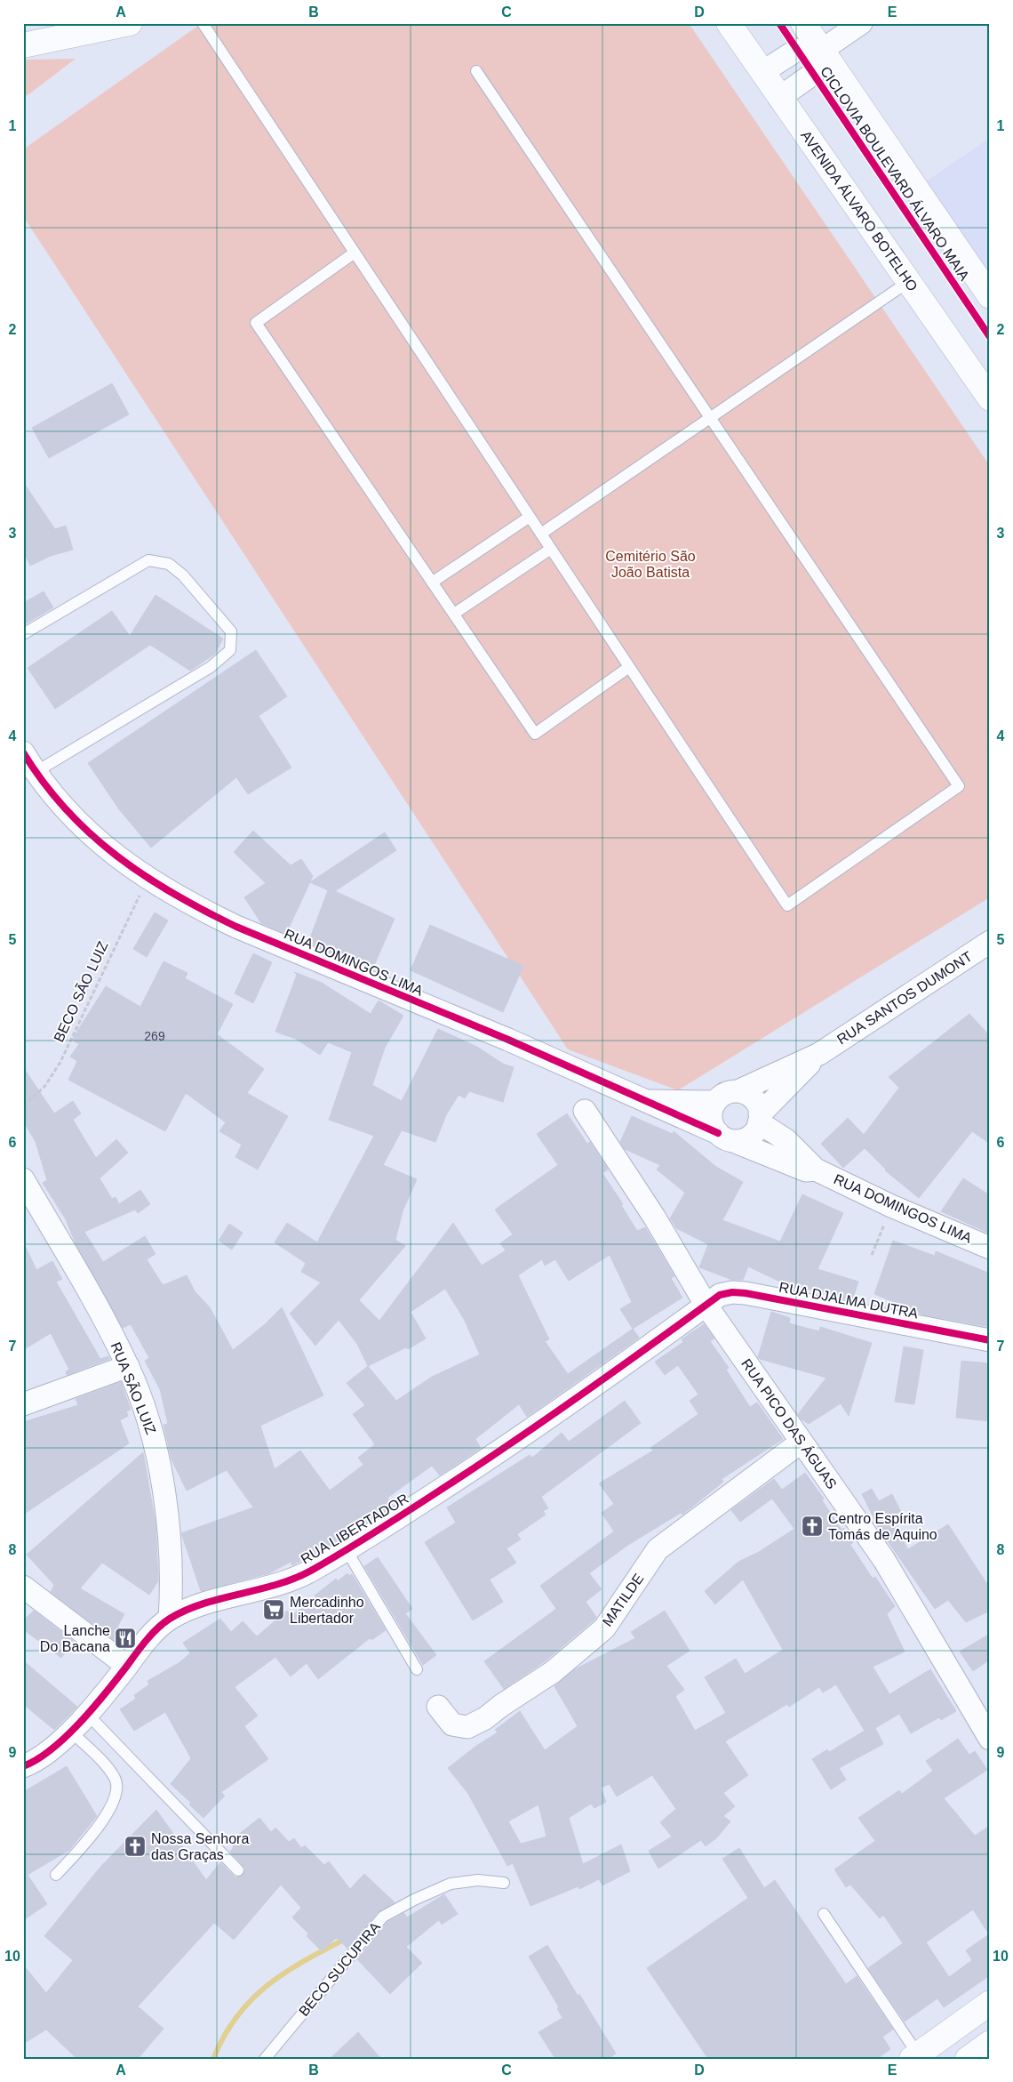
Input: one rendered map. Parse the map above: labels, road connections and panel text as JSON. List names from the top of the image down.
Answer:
{
  "streets": {
    "main road": ["AVENIDA ÁLVARO BOTELHO"],
    "street": [
      "RUA DOMINGOS LIMA",
      "RUA SANTOS DUMONT",
      "RUA DJALMA DUTRA",
      "RUA SÃO LUIZ",
      "RUA PICO DAS ÁGUAS",
      "RUA LIBERTADOR",
      "MATILDE"
    ],
    "lane": ["BECO SUCUPIRA"],
    "path": ["BECO SÃO LUIZ"],
    "cycle path": ["CICLOVIA BOULEVARD ÁLVARO MAIA"]
  },
  "crossings": [
    ["RUA DOMINGOS LIMA", "BECO SÃO LUIZ"],
    ["RUA DOMINGOS LIMA", "RUA SANTOS DUMONT"],
    ["RUA DJALMA DUTRA", "RUA PICO DAS ÁGUAS"],
    ["RUA DJALMA DUTRA", "RUA LIBERTADOR"],
    ["RUA SÃO LUIZ", "RUA LIBERTADOR"],
    ["RUA PICO DAS ÁGUAS", "RUA LIBERTADOR"],
    ["RUA PICO DAS ÁGUAS", "MATILDE"]
  ],
  "parks": ["Cemitério São João Batista"],
  "places": {
    "church": ["Centro Espírita Tomás de Aquino", "Nossa Senhora das Graças"],
    "supermarket": ["Mercadinho Libertador"],
    "restaurant": ["Lanche Do Bacana"]
  },
  "house_numbers": ["269"],
  "grid": {
    "columns": [
      "A",
      "B",
      "C",
      "D",
      "E"
    ],
    "rows": [
      "1",
      "2",
      "3",
      "4",
      "5",
      "6",
      "7",
      "8",
      "9",
      "10"
    ]
  }
}
